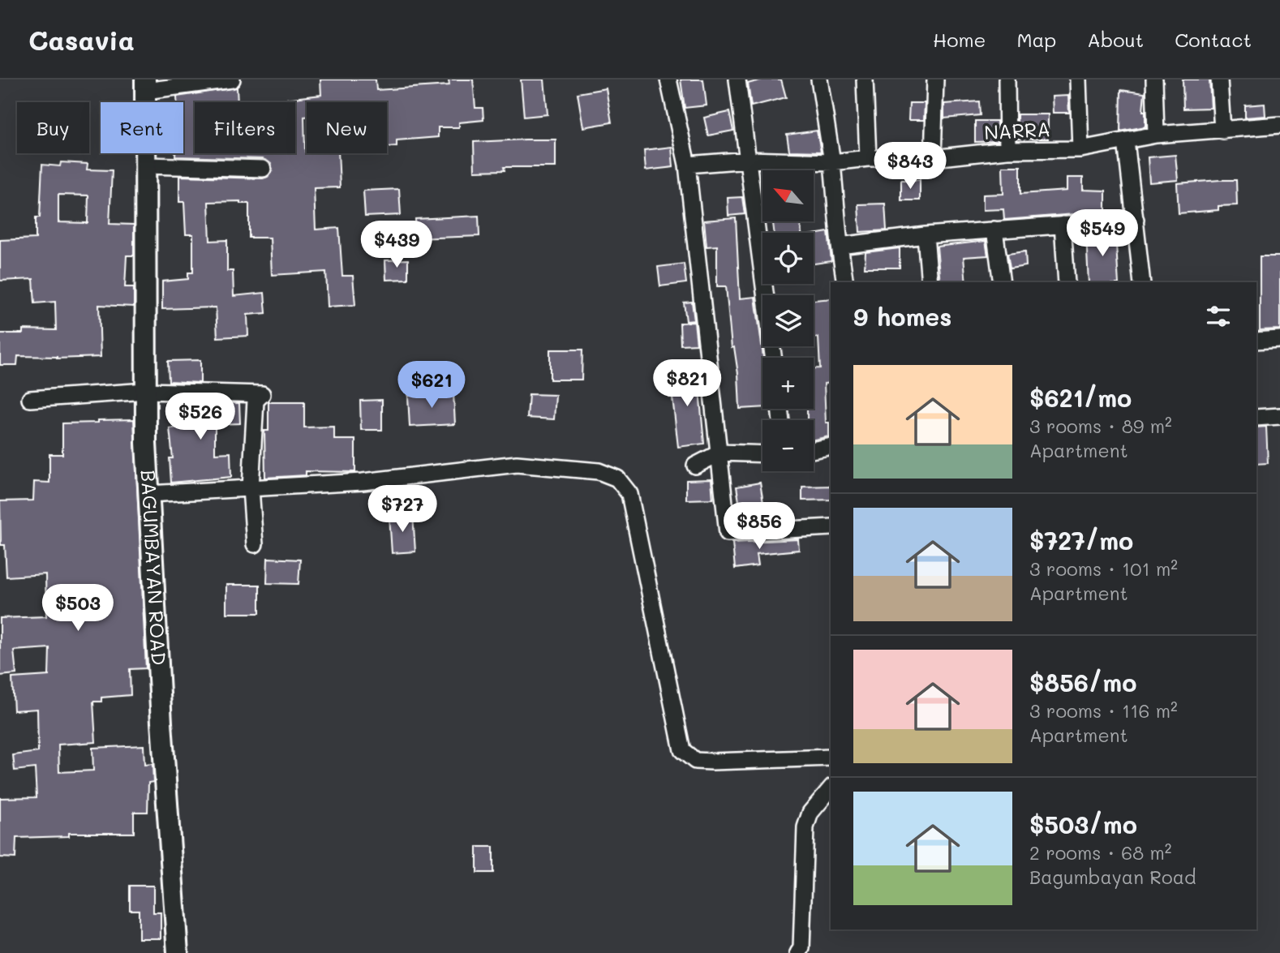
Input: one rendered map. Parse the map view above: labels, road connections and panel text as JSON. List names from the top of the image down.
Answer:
{
  "streets": {
    "street": ["NARRA", "BAGUMBAYAN ROAD"]
  },
  "north": "top left",
  "page": {
    "header": "Casavia",
    "nav": [
      "Home",
      "Map",
      "About",
      "Contact"
    ],
    "chip": [
      "Buy",
      "Rent",
      "Filters",
      "New"
    ],
    "price": [
      "$843",
      "$549",
      "$439",
      "$821",
      "$621",
      "$526",
      "$727",
      "$856",
      "$503"
    ],
    "map_buttons": ["+", "−"],
    "heading": "9 homes",
    "list": [
      {
        "name": "$621/mo",
        "note": "3 rooms · 89 m² · Apartment"
      },
      {
        "name": "$727/mo",
        "note": "3 rooms · 101 m² · Apartment"
      },
      {
        "name": "$856/mo",
        "note": "3 rooms · 116 m² · Apartment"
      },
      {
        "name": "$503/mo",
        "note": "2 rooms · 68 m² · Bagumbayan Road"
      }
    ]
  }
}
